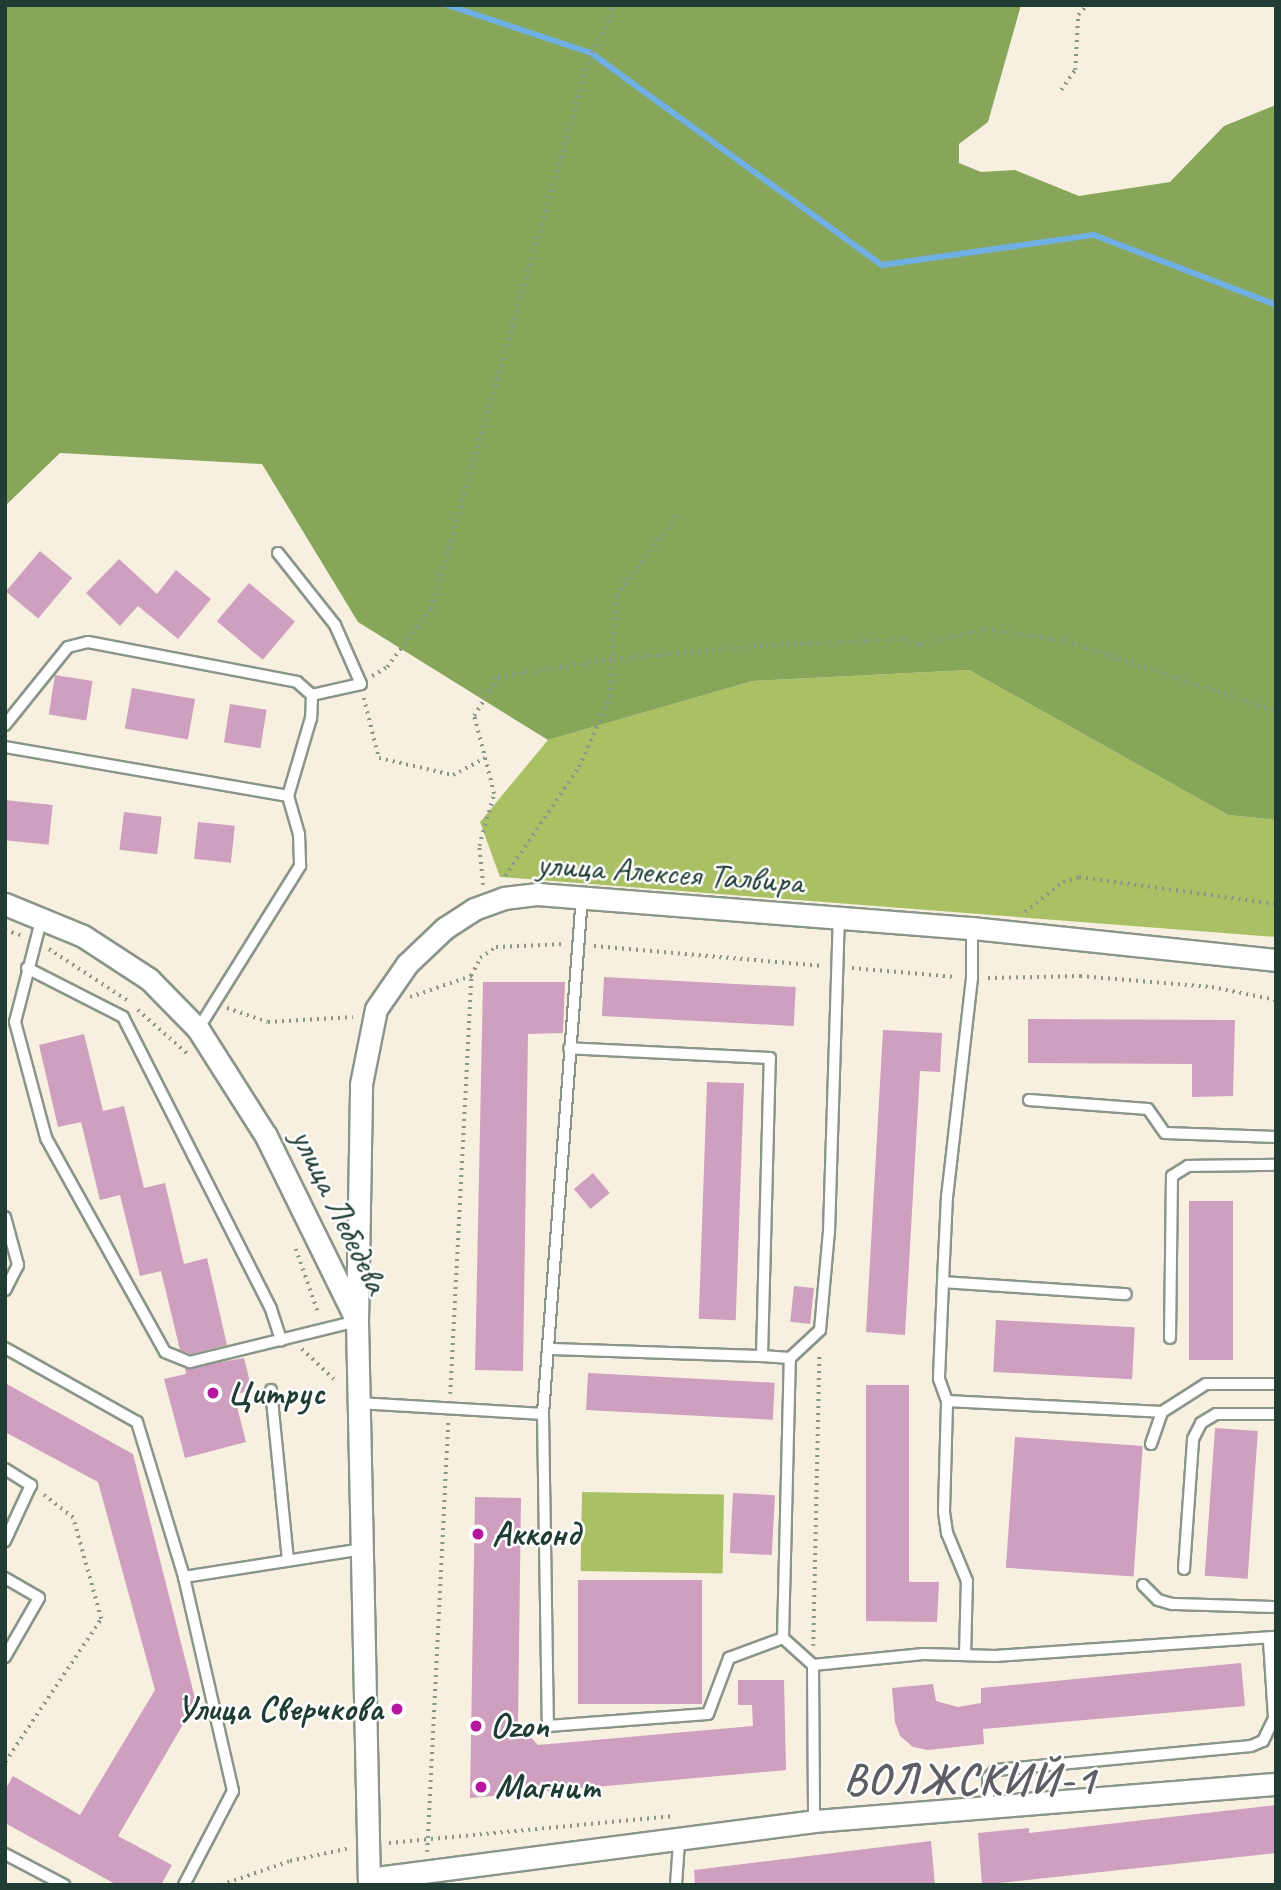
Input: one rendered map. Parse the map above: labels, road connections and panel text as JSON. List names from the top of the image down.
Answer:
{
  "streets": {
    "street": ["улица Алексея Талвира", "улица Лебедева"]
  },
  "crossings": [
    ["улица Алексея Талвира", "улица Лебедева"]
  ],
  "districts": ["ВОЛЖСКИЙ-1"],
  "places": [
    "Цитрус",
    "Акконд",
    "Улица Сверчкова",
    "Ozon",
    "Магнит"
  ]
}
